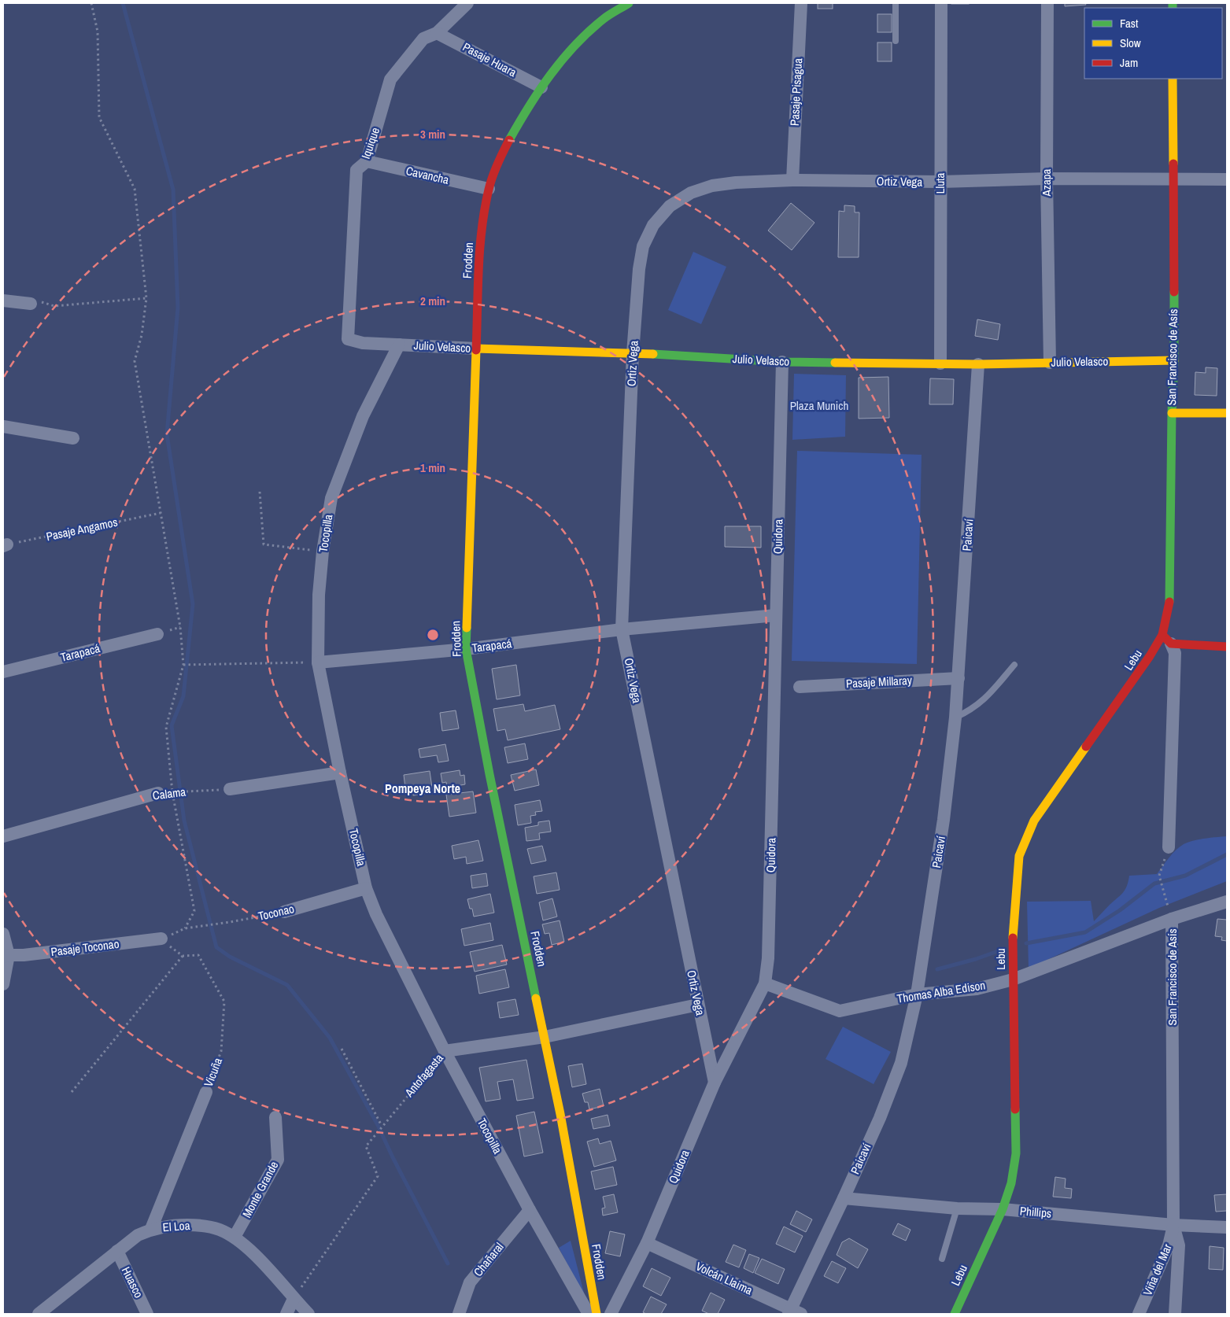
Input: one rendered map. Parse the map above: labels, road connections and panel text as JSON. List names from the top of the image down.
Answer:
{
  "streets": {
    "street": [
      "Pasaje Huara",
      "Pasaje Pisagua",
      "Iquique",
      "Cavancha",
      "Ortiz Vega",
      "Azapa",
      "Lluta",
      "Frodden",
      "Julio Velasco",
      "San Francisco de Asís",
      "Tocopilla",
      "Paicaví",
      "Quidora",
      "Tarapacá",
      "Lebu",
      "Pasaje Millaray",
      "Calama",
      "Toconao",
      "Pasaje Toconao",
      "Thomas Alba Edison",
      "Vicuña",
      "Antofagasta",
      "Monte Grande",
      "Phillips",
      "El Loa",
      "Chañaral",
      "Viña del Mar",
      "Volcán Llaima",
      "Huasco"
    ],
    "path": ["Pasaje Angamos"]
  },
  "crossings": [
    ["Pasaje Huara", "Iquique"],
    ["Pasaje Huara", "Frodden"],
    ["Pasaje Pisagua", "Ortiz Vega"],
    ["Iquique", "Cavancha"],
    ["Iquique", "Julio Velasco"],
    ["Cavancha", "Frodden"],
    ["Ortiz Vega", "Azapa"],
    ["Ortiz Vega", "Lluta"],
    ["Ortiz Vega", "Julio Velasco"],
    ["Ortiz Vega", "San Francisco de Asís"],
    ["Ortiz Vega", "Quidora"],
    ["Ortiz Vega", "Tarapacá"],
    ["Ortiz Vega", "Antofagasta"],
    ["Azapa", "Julio Velasco"],
    ["Lluta", "Julio Velasco"],
    ["Frodden", "Julio Velasco"],
    ["Frodden", "Tarapacá"],
    ["Frodden", "Antofagasta"],
    ["Julio Velasco", "San Francisco de Asís"],
    ["Julio Velasco", "Tocopilla"],
    ["Julio Velasco", "Paicaví"],
    ["Julio Velasco", "Quidora"],
    ["San Francisco de Asís", "Lebu"],
    ["San Francisco de Asís", "Thomas Alba Edison"],
    ["San Francisco de Asís", "Phillips"],
    ["San Francisco de Asís", "Viña del Mar"],
    ["Tocopilla", "Tarapacá"],
    ["Tocopilla", "Toconao"],
    ["Tocopilla", "Antofagasta"],
    ["Tocopilla", "Chañaral"],
    ["Paicaví", "Pasaje Millaray"],
    ["Paicaví", "Thomas Alba Edison"],
    ["Paicaví", "Phillips"],
    ["Paicaví", "Volcán Llaima"],
    ["Quidora", "Tarapacá"],
    ["Quidora", "Thomas Alba Edison"],
    ["Quidora", "Volcán Llaima"],
    ["Lebu", "Thomas Alba Edison"],
    ["Lebu", "Phillips"],
    ["Calama", "Toconao"],
    ["Vicuña", "El Loa"],
    ["Antofagasta", "El Loa"],
    ["Monte Grande", "El Loa"],
    ["Phillips", "Viña del Mar"],
    ["El Loa", "Huasco"]
  ],
  "districts": ["Pompeya Norte"],
  "parks": ["Plaza Munich"],
  "legend": ["Fast", "Slow", "Jam"],
  "rings": ["3 min", "2 min", "1 min"]
}
